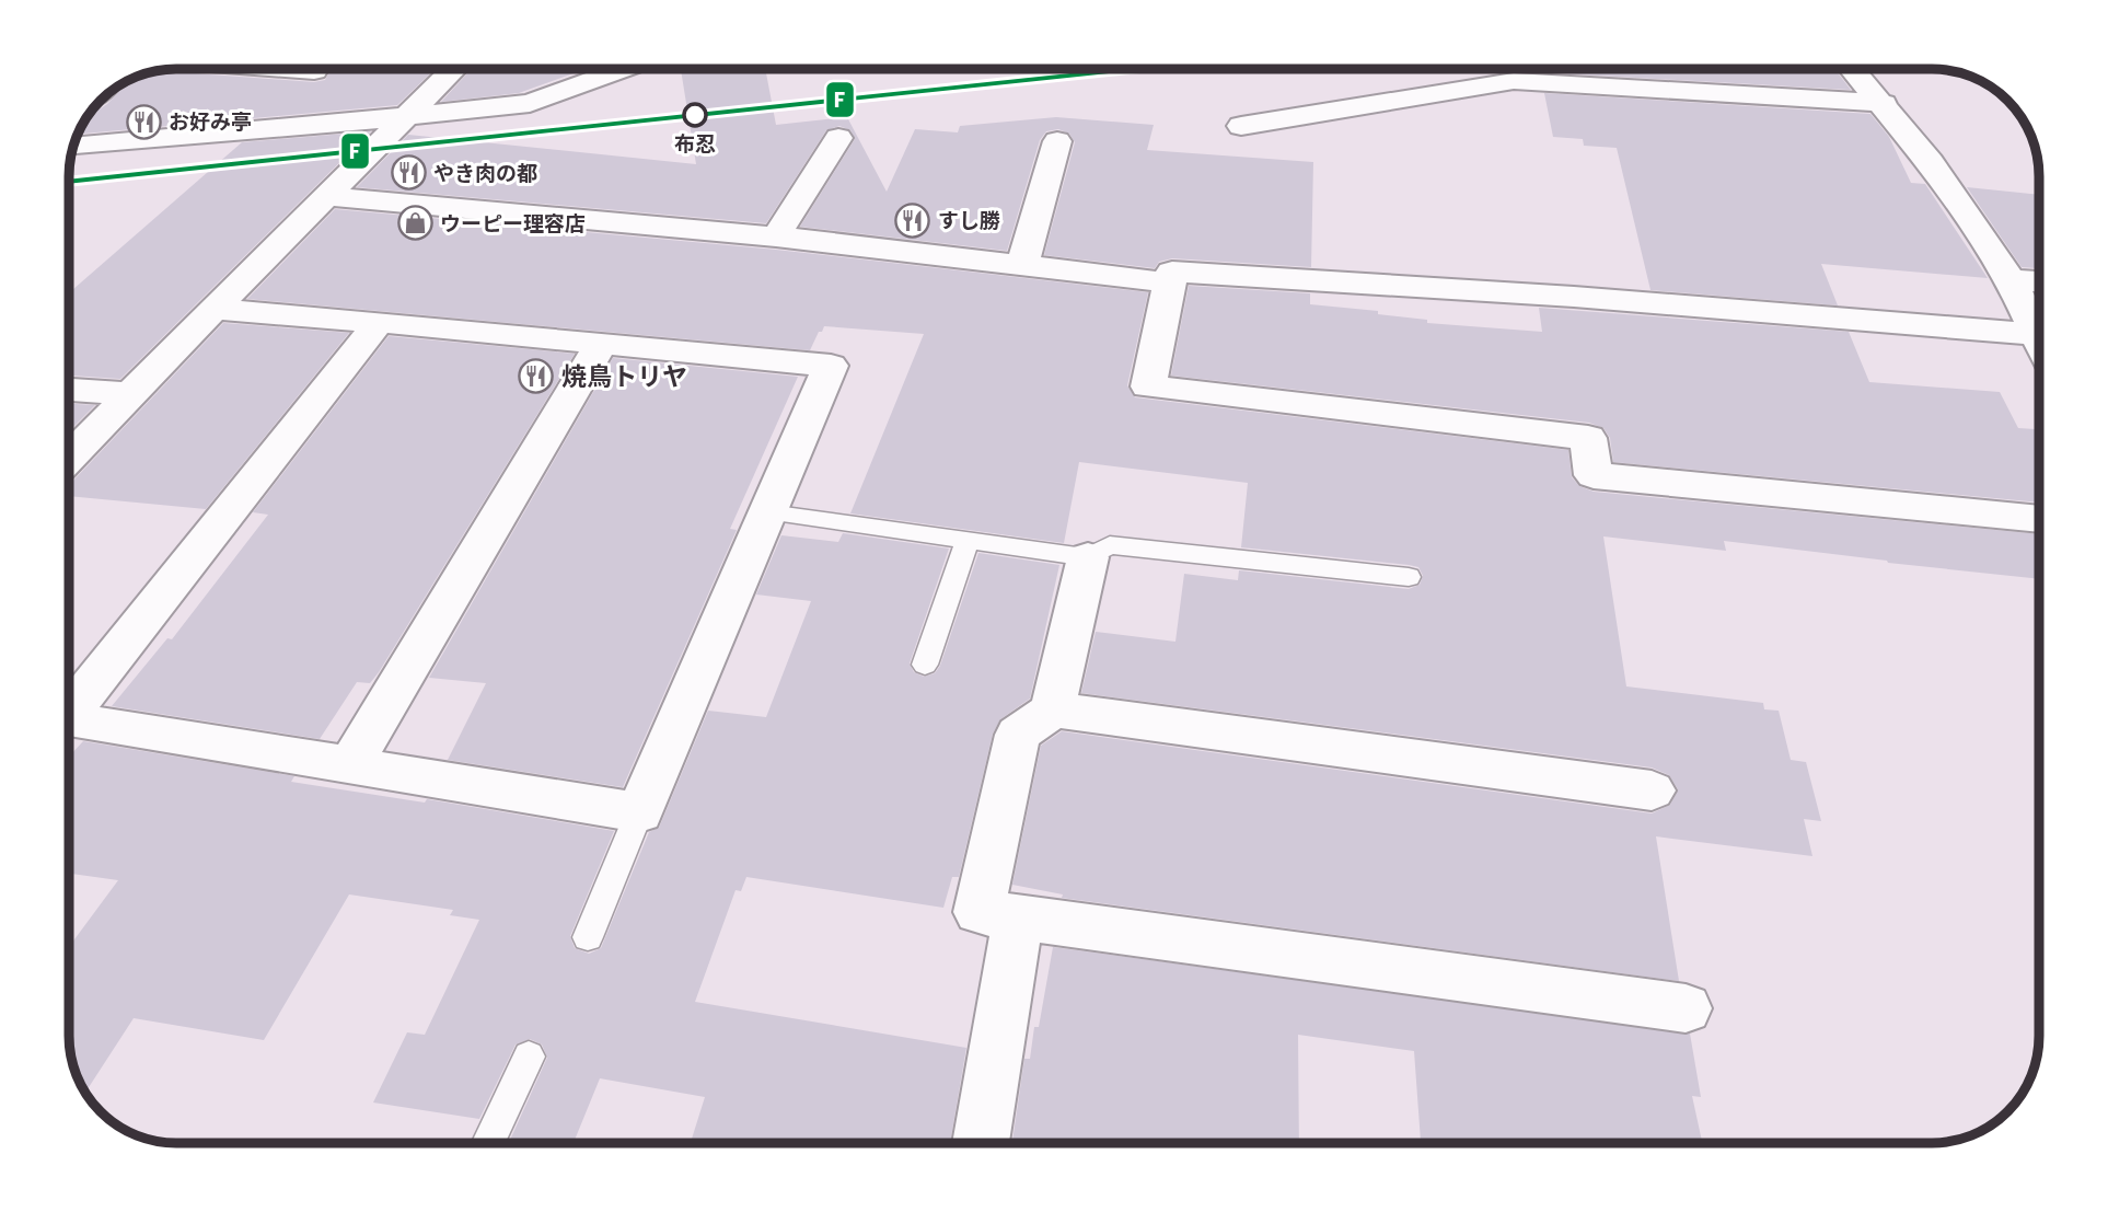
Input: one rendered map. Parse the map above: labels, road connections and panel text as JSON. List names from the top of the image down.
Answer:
{
  "places": {
    "other": ["布忍"],
    "restaurant": [
      "お好み亭",
      "やき肉の都",
      "すし勝",
      "焼鳥トリヤ"
    ],
    "shop": ["ウーピー理容店"]
  },
  "lines": ["transit line F"]
}
